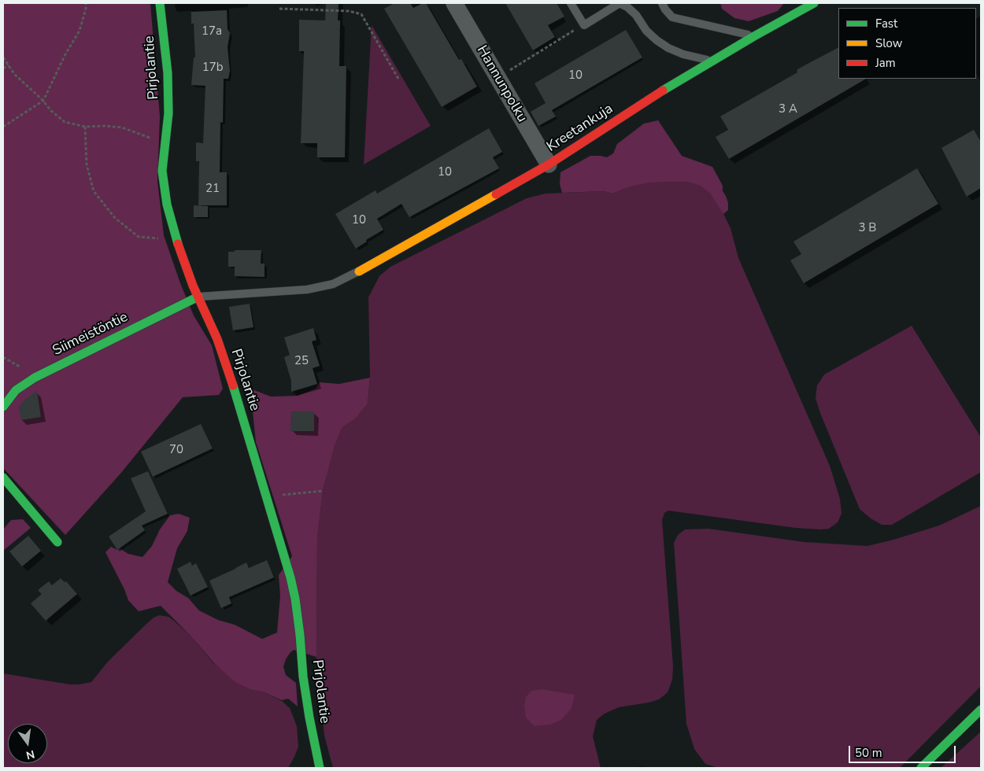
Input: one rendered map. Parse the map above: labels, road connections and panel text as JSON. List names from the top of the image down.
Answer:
{
  "streets": {
    "street": [
      "Pirjolantie",
      "Hannunpolku",
      "Kreetankuja",
      "Siimeistöntie"
    ]
  },
  "crossings": [
    ["Pirjolantie", "Siimeistöntie"],
    ["Hannunpolku", "Kreetankuja"]
  ],
  "house_numbers": [
    "17a",
    "17b",
    "10",
    "3 A",
    "10",
    "21",
    "10",
    "3 B",
    "25",
    "70"
  ],
  "legend": ["Fast", "Slow", "Jam"],
  "scale_bar": "50 m",
  "north": "bottom"
}
